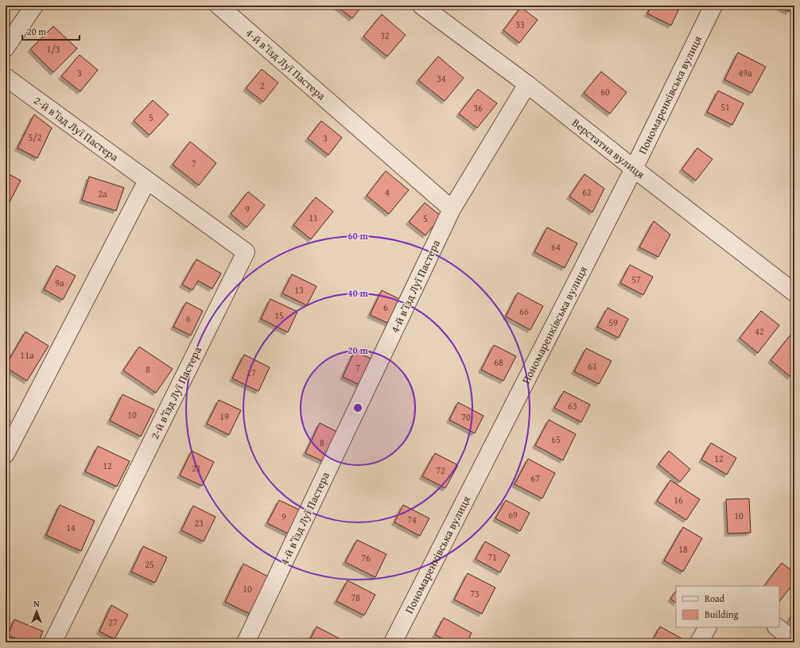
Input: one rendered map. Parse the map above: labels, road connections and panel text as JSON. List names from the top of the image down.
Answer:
{
  "streets": {
    "street": [
      "4-й в’їзд Луї Пастера",
      "Пономаренківська вулиця",
      "2-й в’їзд Луї Пастера",
      "Верстатна вулиця"
    ]
  },
  "crossings": [
    ["Пономаренківська вулиця", "Верстатна вулиця"]
  ],
  "house_numbers": [
    "33",
    "32",
    "1/3",
    "3",
    "49а",
    "34",
    "2",
    "60",
    "51",
    "36",
    "5",
    "5/2",
    "3",
    "7",
    "4",
    "62",
    "2а",
    "9",
    "11",
    "5",
    "64",
    "57",
    "9а",
    "13",
    "6",
    "66",
    "15",
    "6",
    "59",
    "42",
    "11а",
    "68",
    "61",
    "7",
    "8",
    "17",
    "63",
    "10",
    "19",
    "70",
    "65",
    "8",
    "12",
    "12",
    "21",
    "72",
    "67",
    "16",
    "69",
    "10",
    "9",
    "74",
    "23",
    "14",
    "18",
    "71",
    "76",
    "25",
    "10",
    "73",
    "78",
    "27"
  ],
  "legend": ["Road", "Building"],
  "scale_bar": "20 m",
  "north": "top",
  "rings": ["60 m", "40 m", "20 m"]
}
